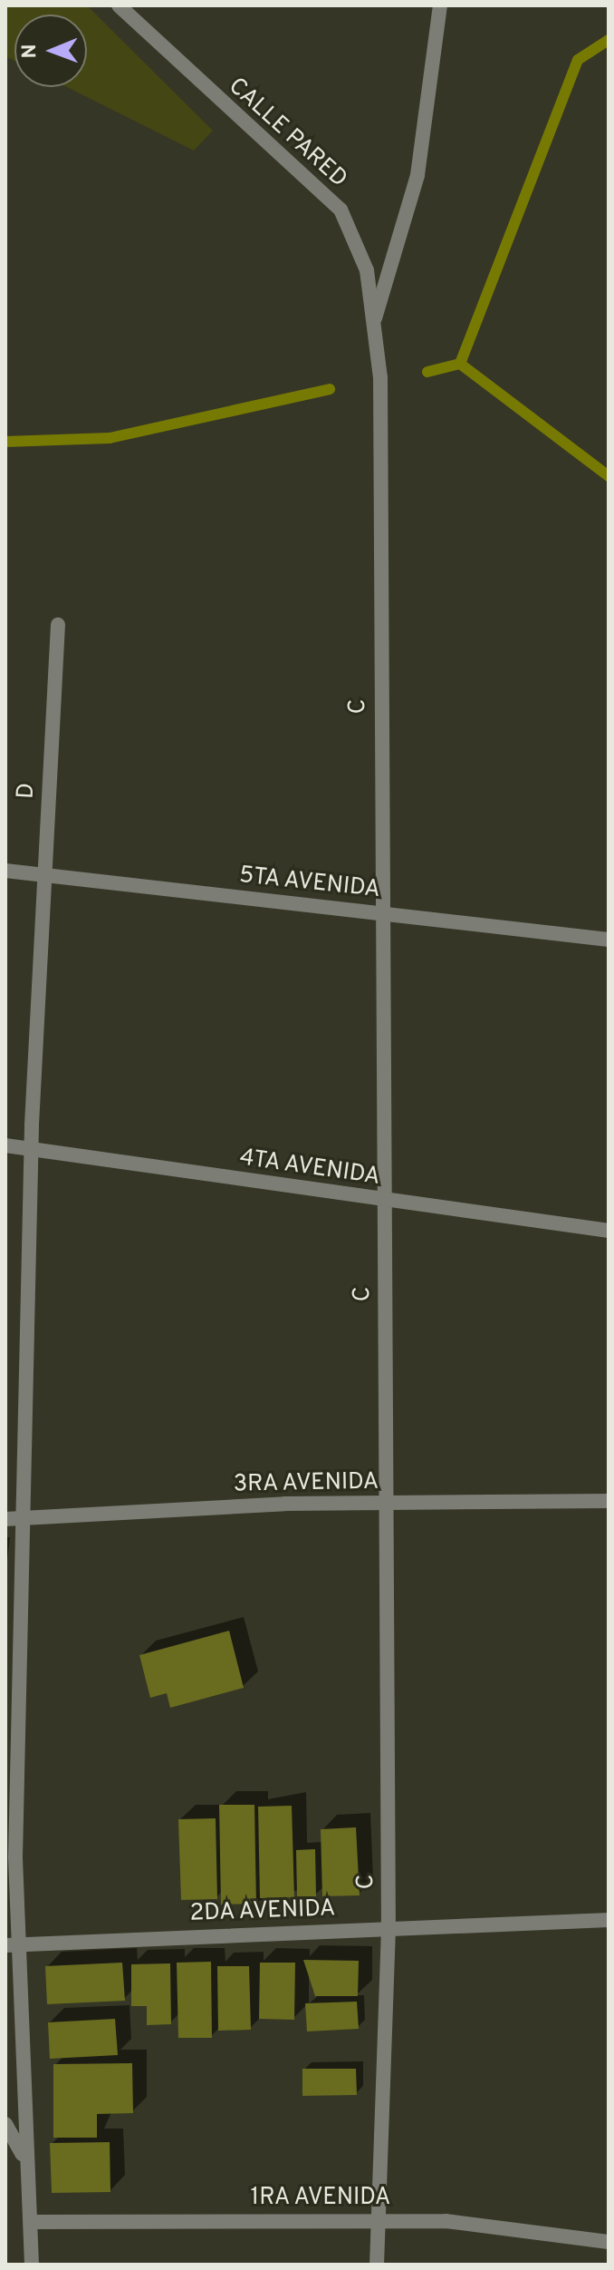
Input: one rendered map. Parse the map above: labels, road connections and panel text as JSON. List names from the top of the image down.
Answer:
{
  "streets": {
    "street": [
      "CALLE PARED",
      "C",
      "D",
      "5TA AVENIDA",
      "4TA AVENIDA",
      "3RA AVENIDA",
      "2DA AVENIDA",
      "1RA AVENIDA"
    ]
  },
  "crossings": [
    ["CALLE PARED", "C"],
    ["C", "5TA AVENIDA"],
    ["C", "4TA AVENIDA"],
    ["C", "3RA AVENIDA"],
    ["C", "2DA AVENIDA"],
    ["C", "1RA AVENIDA"],
    ["D", "5TA AVENIDA"],
    ["D", "4TA AVENIDA"],
    ["D", "3RA AVENIDA"],
    ["D", "2DA AVENIDA"],
    ["D", "1RA AVENIDA"]
  ],
  "north": "left"
}
